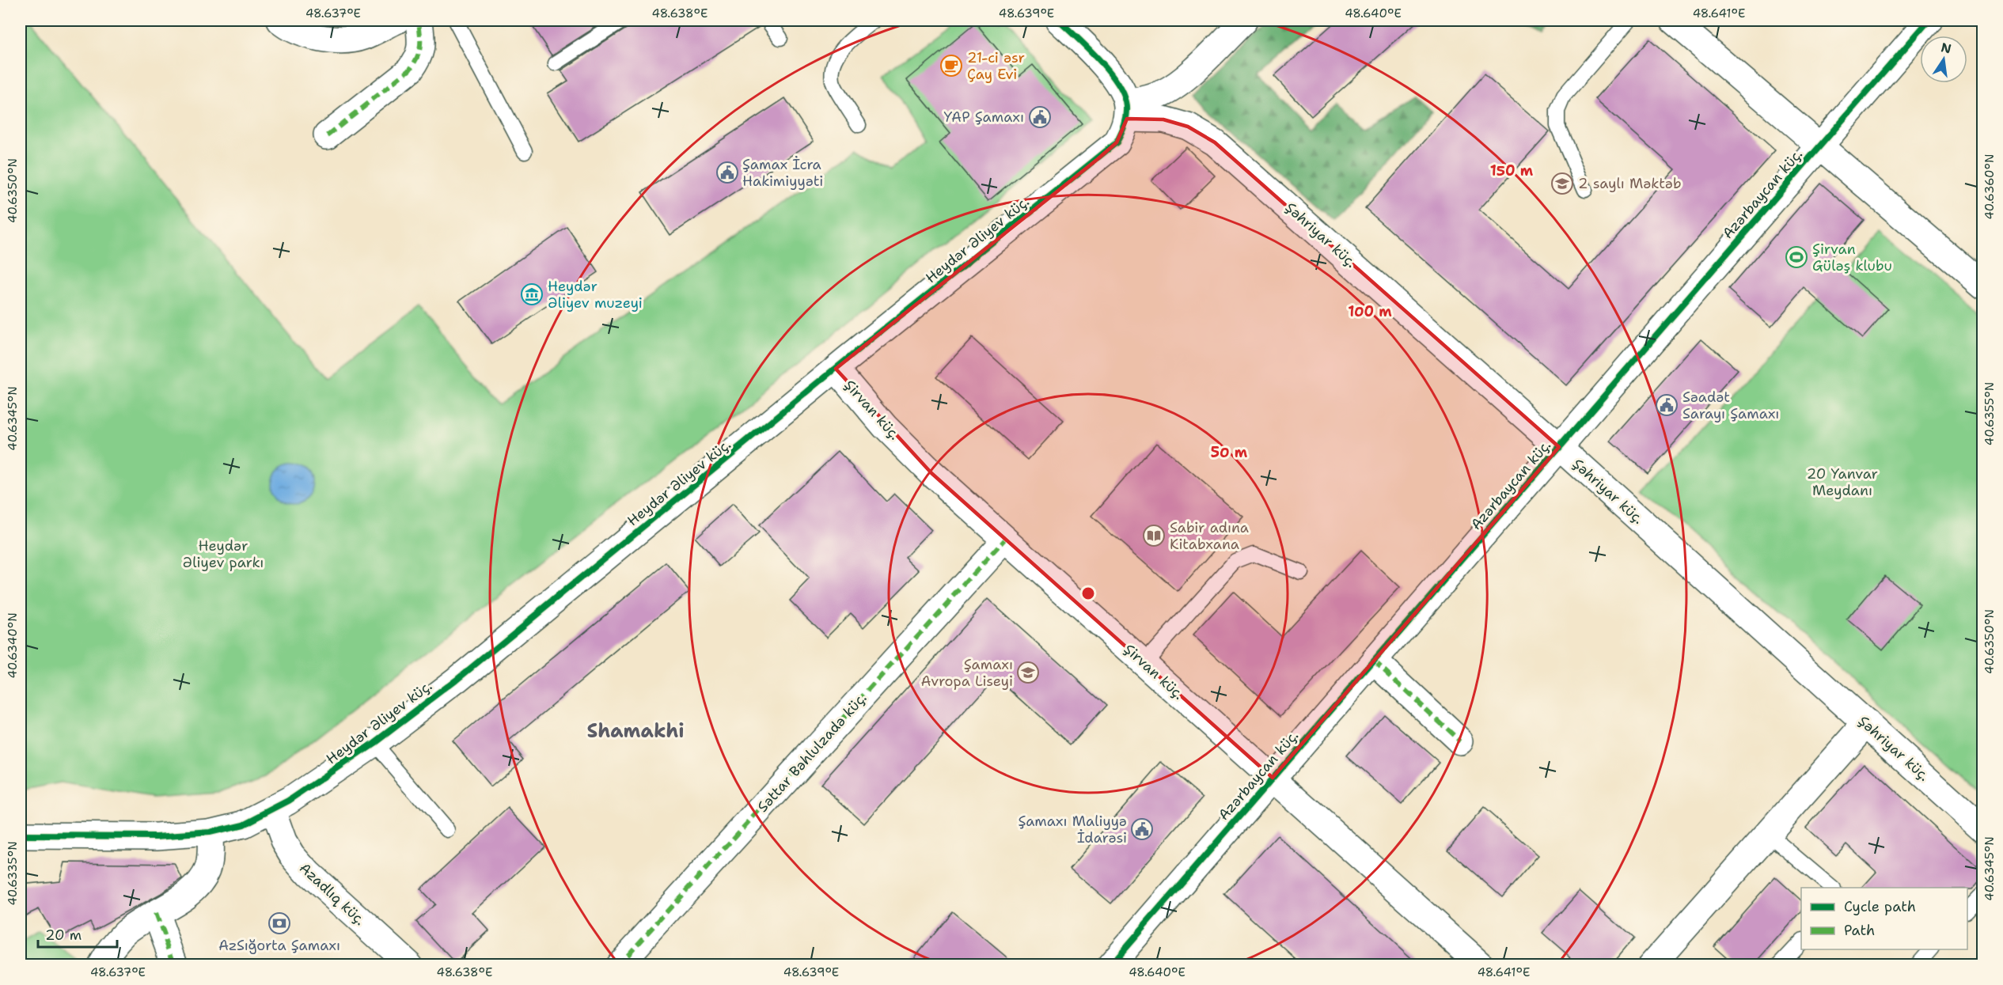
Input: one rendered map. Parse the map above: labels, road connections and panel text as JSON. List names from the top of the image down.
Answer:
{
  "streets": {
    "street": [
      "Azərbaycan küç.",
      "Şəhriyar küç.",
      "Heydər Əliyev küç.",
      "Şirvan küç.",
      "Səttar Bəhlulzadə küç.",
      "Azadlıq küç."
    ]
  },
  "crossings": [
    ["Azərbaycan küç.", "Şəhriyar küç."],
    ["Azərbaycan küç.", "Şirvan küç."],
    ["Şəhriyar küç.", "Heydər Əliyev küç."],
    ["Heydər Əliyev küç.", "Şirvan küç."],
    ["Heydər Əliyev küç.", "Azadlıq küç."],
    ["Şirvan küç.", "Səttar Bəhlulzadə küç."]
  ],
  "districts": ["Shamakhi"],
  "parks": ["20 Yanvar Meydanı", "Heydər Əliyev parkı"],
  "places": {
    "cafe": ["21-ci əsr Çay Evi"],
    "public building": [
      "YAP Şamaxı",
      "Şamax İcra Hakimiyyəti",
      "Səadət Sarayı Şamaxı",
      "Şamaxı Maliyyə İdarəsi"
    ],
    "school or university": ["2 saylı Məktəb", "Şamaxı Avropa Liseyi"],
    "sports": ["Şirvan Güləş klubu"],
    "museum": ["Heydər Əliyev muzeyi"],
    "library": ["Sabir adına Kitabxana"],
    "bank": ["AzSığorta Şamaxı"]
  },
  "legend": ["Cycle path", "Path"],
  "scale_bar": "20 m",
  "north": "top",
  "coordinates": [
    "48.637°E",
    "48.638°E",
    "48.639°E",
    "48.640°E",
    "48.641°E",
    "40.6360°N",
    "40.6350°N",
    "40.6355°N",
    "40.6345°N",
    "40.6340°N",
    "40.6335°N"
  ],
  "rings": ["150 m", "100 m", "50 m"]
}
